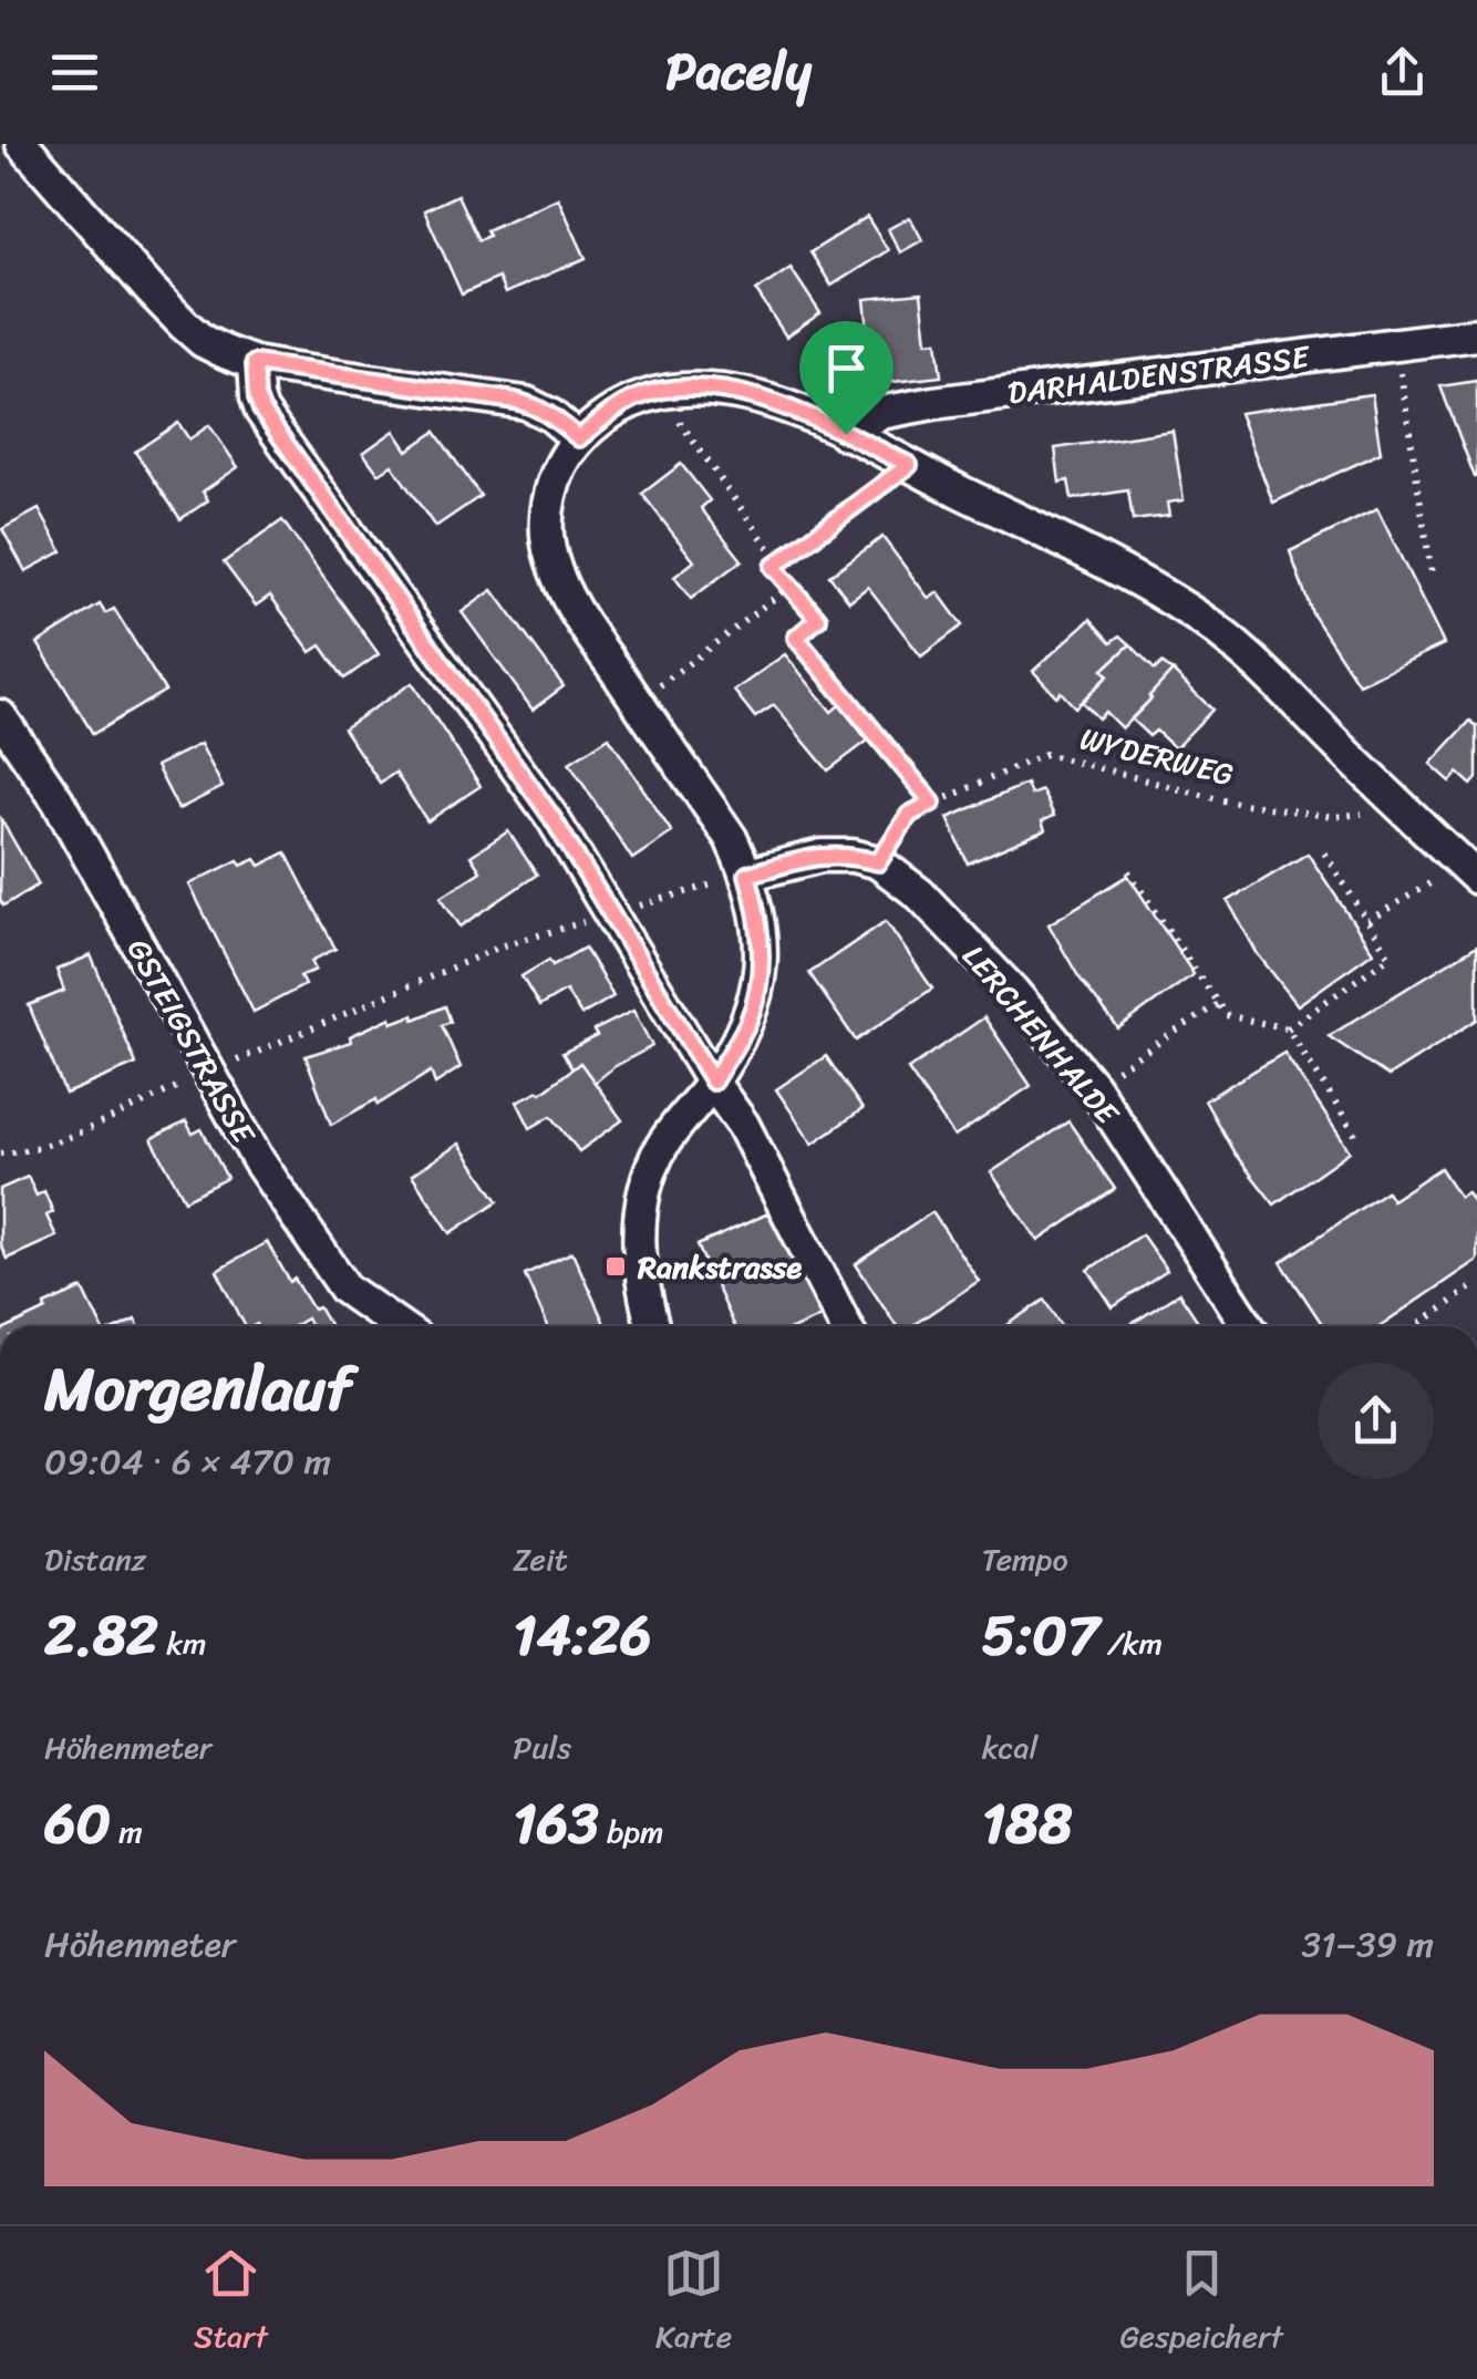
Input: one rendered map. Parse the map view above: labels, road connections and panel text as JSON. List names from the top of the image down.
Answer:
{
  "streets": {
    "street": ["DARHALDENSTRASSE", "LERCHENHALDE", "GSTEIGSTRASSE"],
    "path": ["WYDERWEG"]
  },
  "crossings": [
    ["WYDERWEG", "LERCHENHALDE"]
  ],
  "places": {
    "transit": ["Rankstrasse"]
  },
  "page": {
    "header": "Pacely",
    "heading": ["Morgenlauf", "09:04 · 6 × 470 m"],
    "stats": [
      ["Distanz", "2.82 km"],
      ["Zeit", "14:26"],
      ["Tempo", "5:07 /km"],
      ["Höhenmeter", "60 m"],
      ["Puls", "163 bpm"],
      ["kcal", "188"]
    ],
    "chart": ["Höhenmeter", "31–39 m"],
    "tabs": ["Start", "Karte", "Gespeichert"]
  }
}
